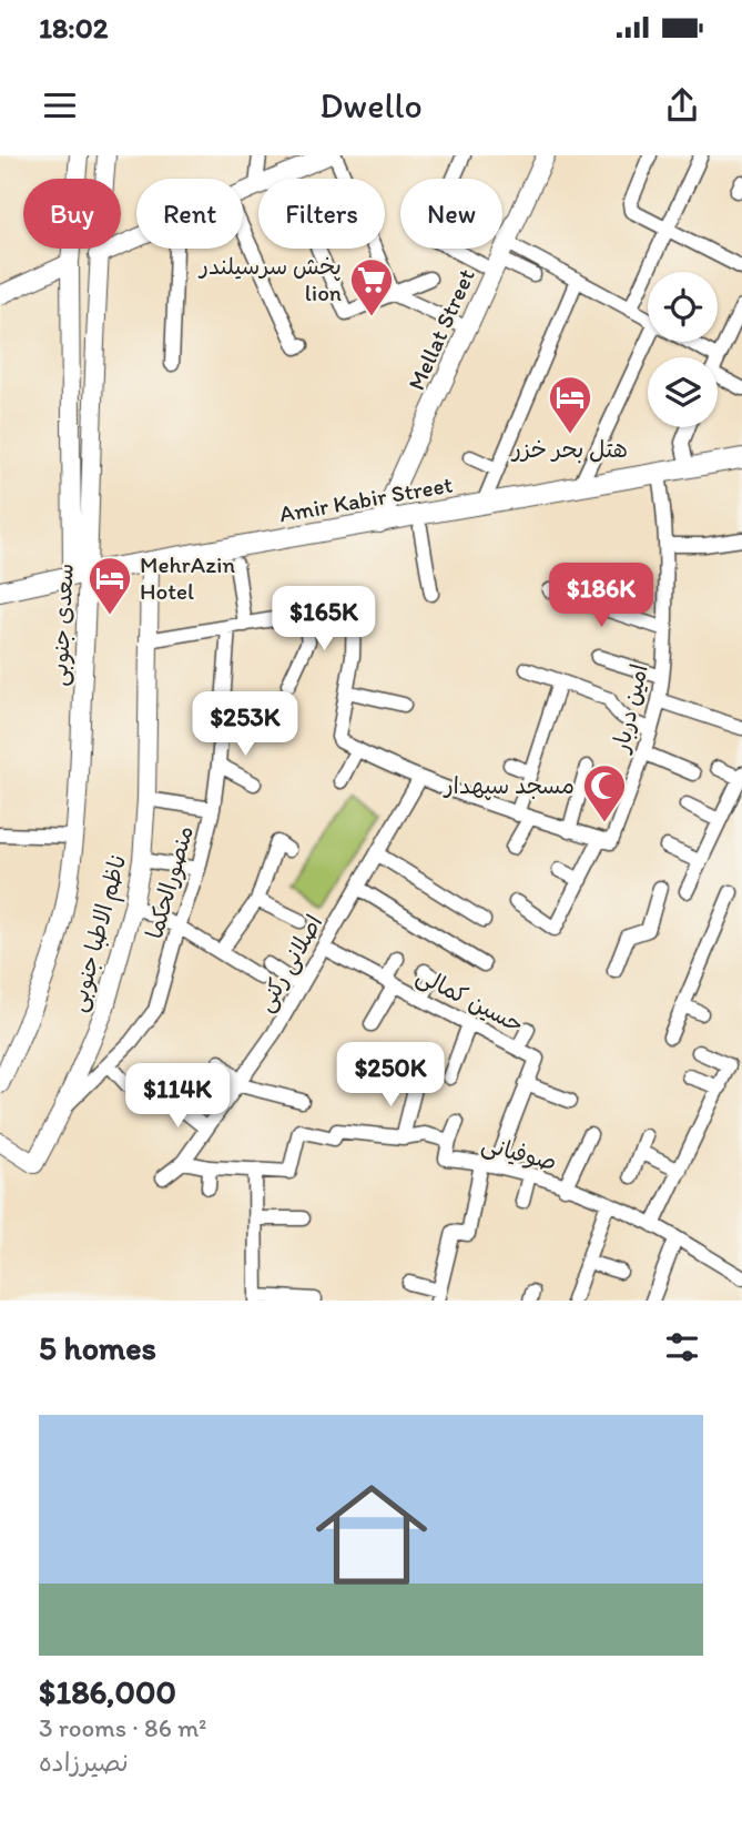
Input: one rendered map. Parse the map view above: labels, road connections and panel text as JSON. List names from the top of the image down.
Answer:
{
  "streets": {
    "main road": [
      "Mellat Street",
      "Amir Kabir Street",
      "سعدی جنوبی",
      "ناظم الاطبا جنوبی"
    ],
    "street": [
      "امین دربار",
      "منصورالحکما",
      "اصلانی رکنی",
      "حسین کمالی",
      "صوفیانی"
    ]
  },
  "crossings": [
    ["Mellat Street", "Amir Kabir Street"],
    ["Amir Kabir Street", "سعدی جنوبی"],
    ["Amir Kabir Street", "امین دربار"],
    ["Amir Kabir Street", "ناظم الاطبا جنوبی"],
    ["منصورالحکما", "ناظم الاطبا جنوبی"],
    ["اصلانی رکنی", "حسین کمالی"],
    ["اصلانی رکنی", "صوفیانی"],
    ["حسین کمالی", "صوفیانی"]
  ],
  "places": {
    "supermarket": ["پخش سرسیلندر lion"],
    "hotel": ["هتل بحر خزر", "MehrAzin Hotel"],
    "mosque": ["مسجد سپهدار"]
  },
  "page": {
    "status": "18:02",
    "header": "Dwello",
    "chip": [
      "Buy",
      "Rent",
      "Filters",
      "New"
    ],
    "price": [
      "$186K",
      "$165K",
      "$253K",
      "$250K",
      "$114K"
    ],
    "heading": "5 homes",
    "list": [
      {
        "name": "$186,000",
        "note": "3 rooms · 86 m² · نصیرزاده"
      }
    ]
  }
}
